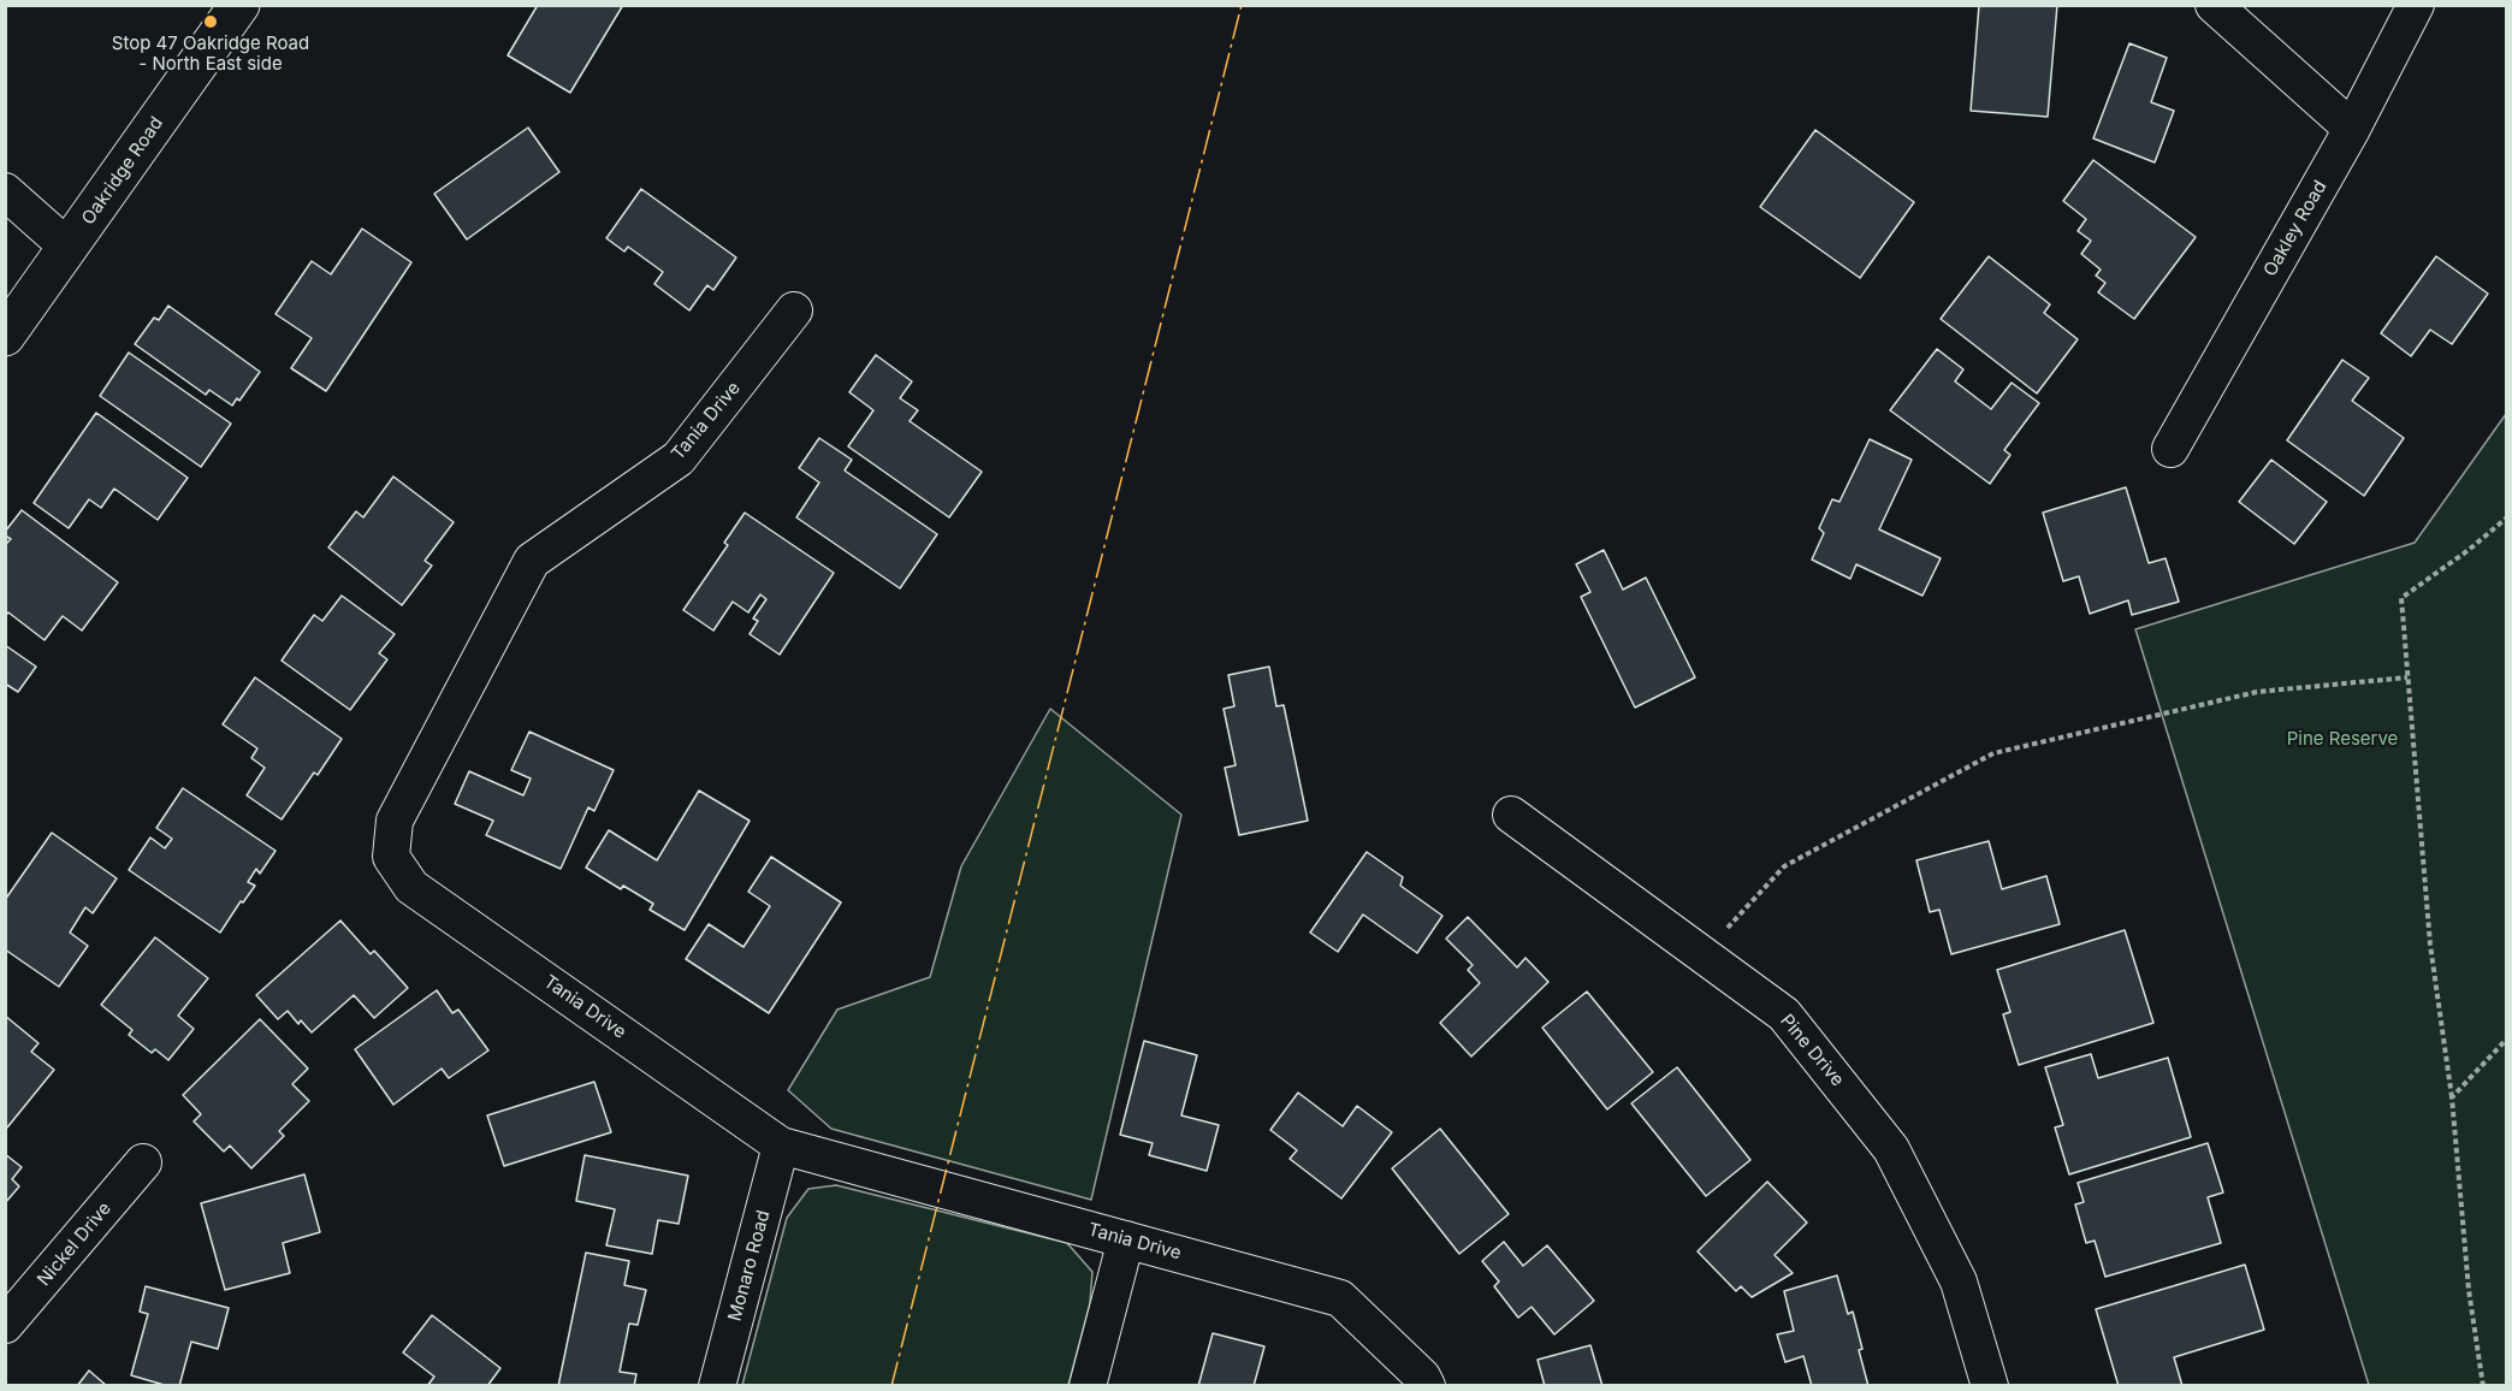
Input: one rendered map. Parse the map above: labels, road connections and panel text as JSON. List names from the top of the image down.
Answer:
{
  "streets": {
    "street": [
      "Oakridge Road",
      "Oakley Road",
      "Tania Drive",
      "Pine Drive",
      "Nickel Drive",
      "Monaro Road"
    ]
  },
  "crossings": [
    ["Tania Drive", "Monaro Road"]
  ],
  "parks": ["Pine Reserve"],
  "places": ["Stop 47 Oakridge Road - North East side"]
}
